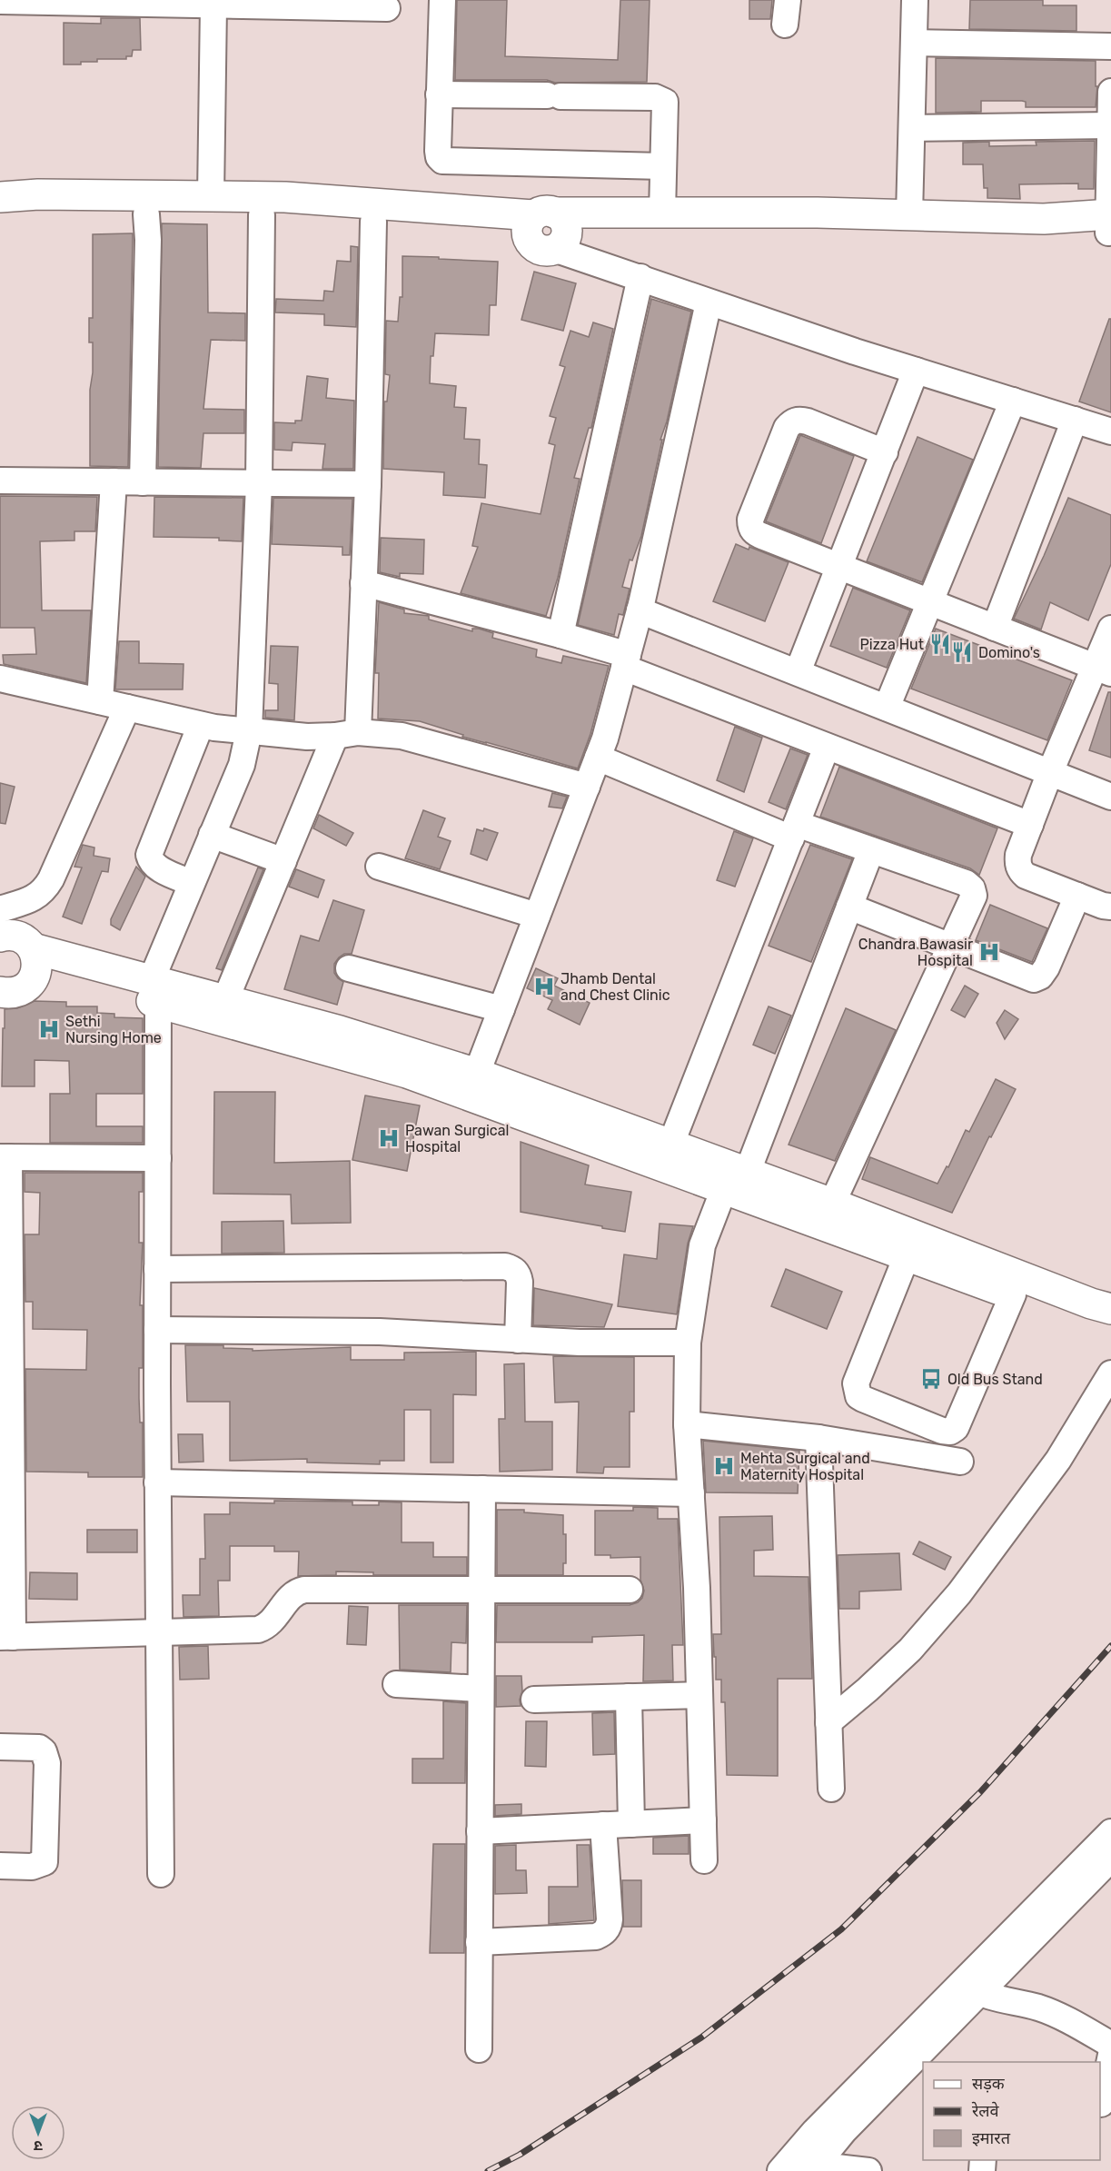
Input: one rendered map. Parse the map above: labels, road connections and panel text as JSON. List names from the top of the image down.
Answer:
{
  "places": {
    "restaurant": ["Pizza Hut", "Domino's"],
    "hospital": [
      "Chandra Bawasir Hospital",
      "Jhamb Dental and Chest Clinic",
      "Sethi Nursing Home",
      "Pawan Surgical Hospital",
      "Mehta Surgical and Maternity Hospital"
    ],
    "bus stop": ["Old Bus Stand"]
  },
  "legend": ["सड़क", "रेलवे", "इमारत"],
  "north": "bottom"
}
